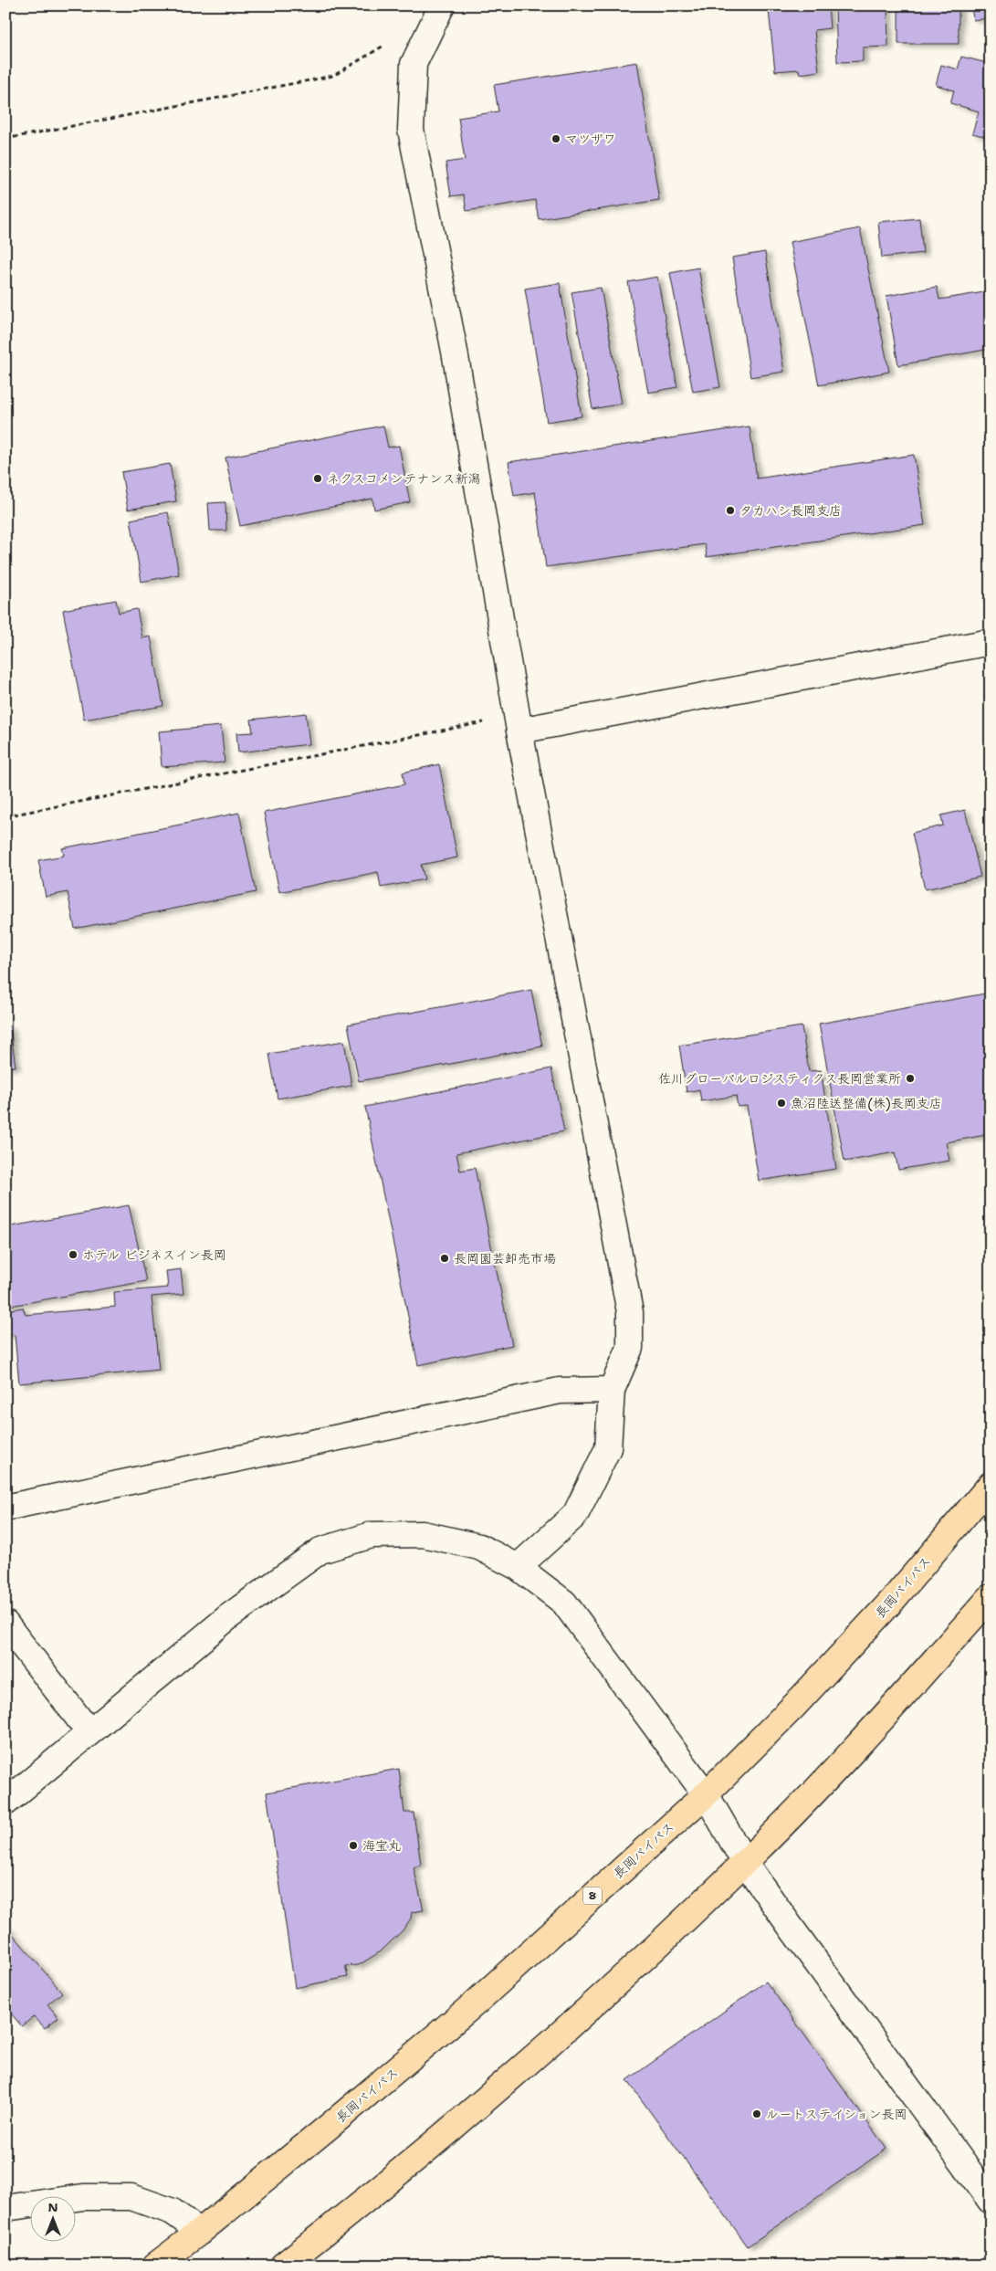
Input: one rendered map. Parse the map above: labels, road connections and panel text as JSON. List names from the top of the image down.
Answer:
{
  "streets": {
    "highway": ["長岡バイパス", "8"]
  },
  "places": [
    "マツザワ",
    "ネクスコメンテナンス新潟",
    "タカハシ長岡支店",
    "佐川グローバルロジスティクス長岡営業所",
    "魚沼陸送整備(株)長岡支店",
    "ホテル ビジネスイン長岡",
    "長岡園芸卸売市場",
    "海宝丸",
    "ルートステイション長岡"
  ],
  "north": "top"
}
